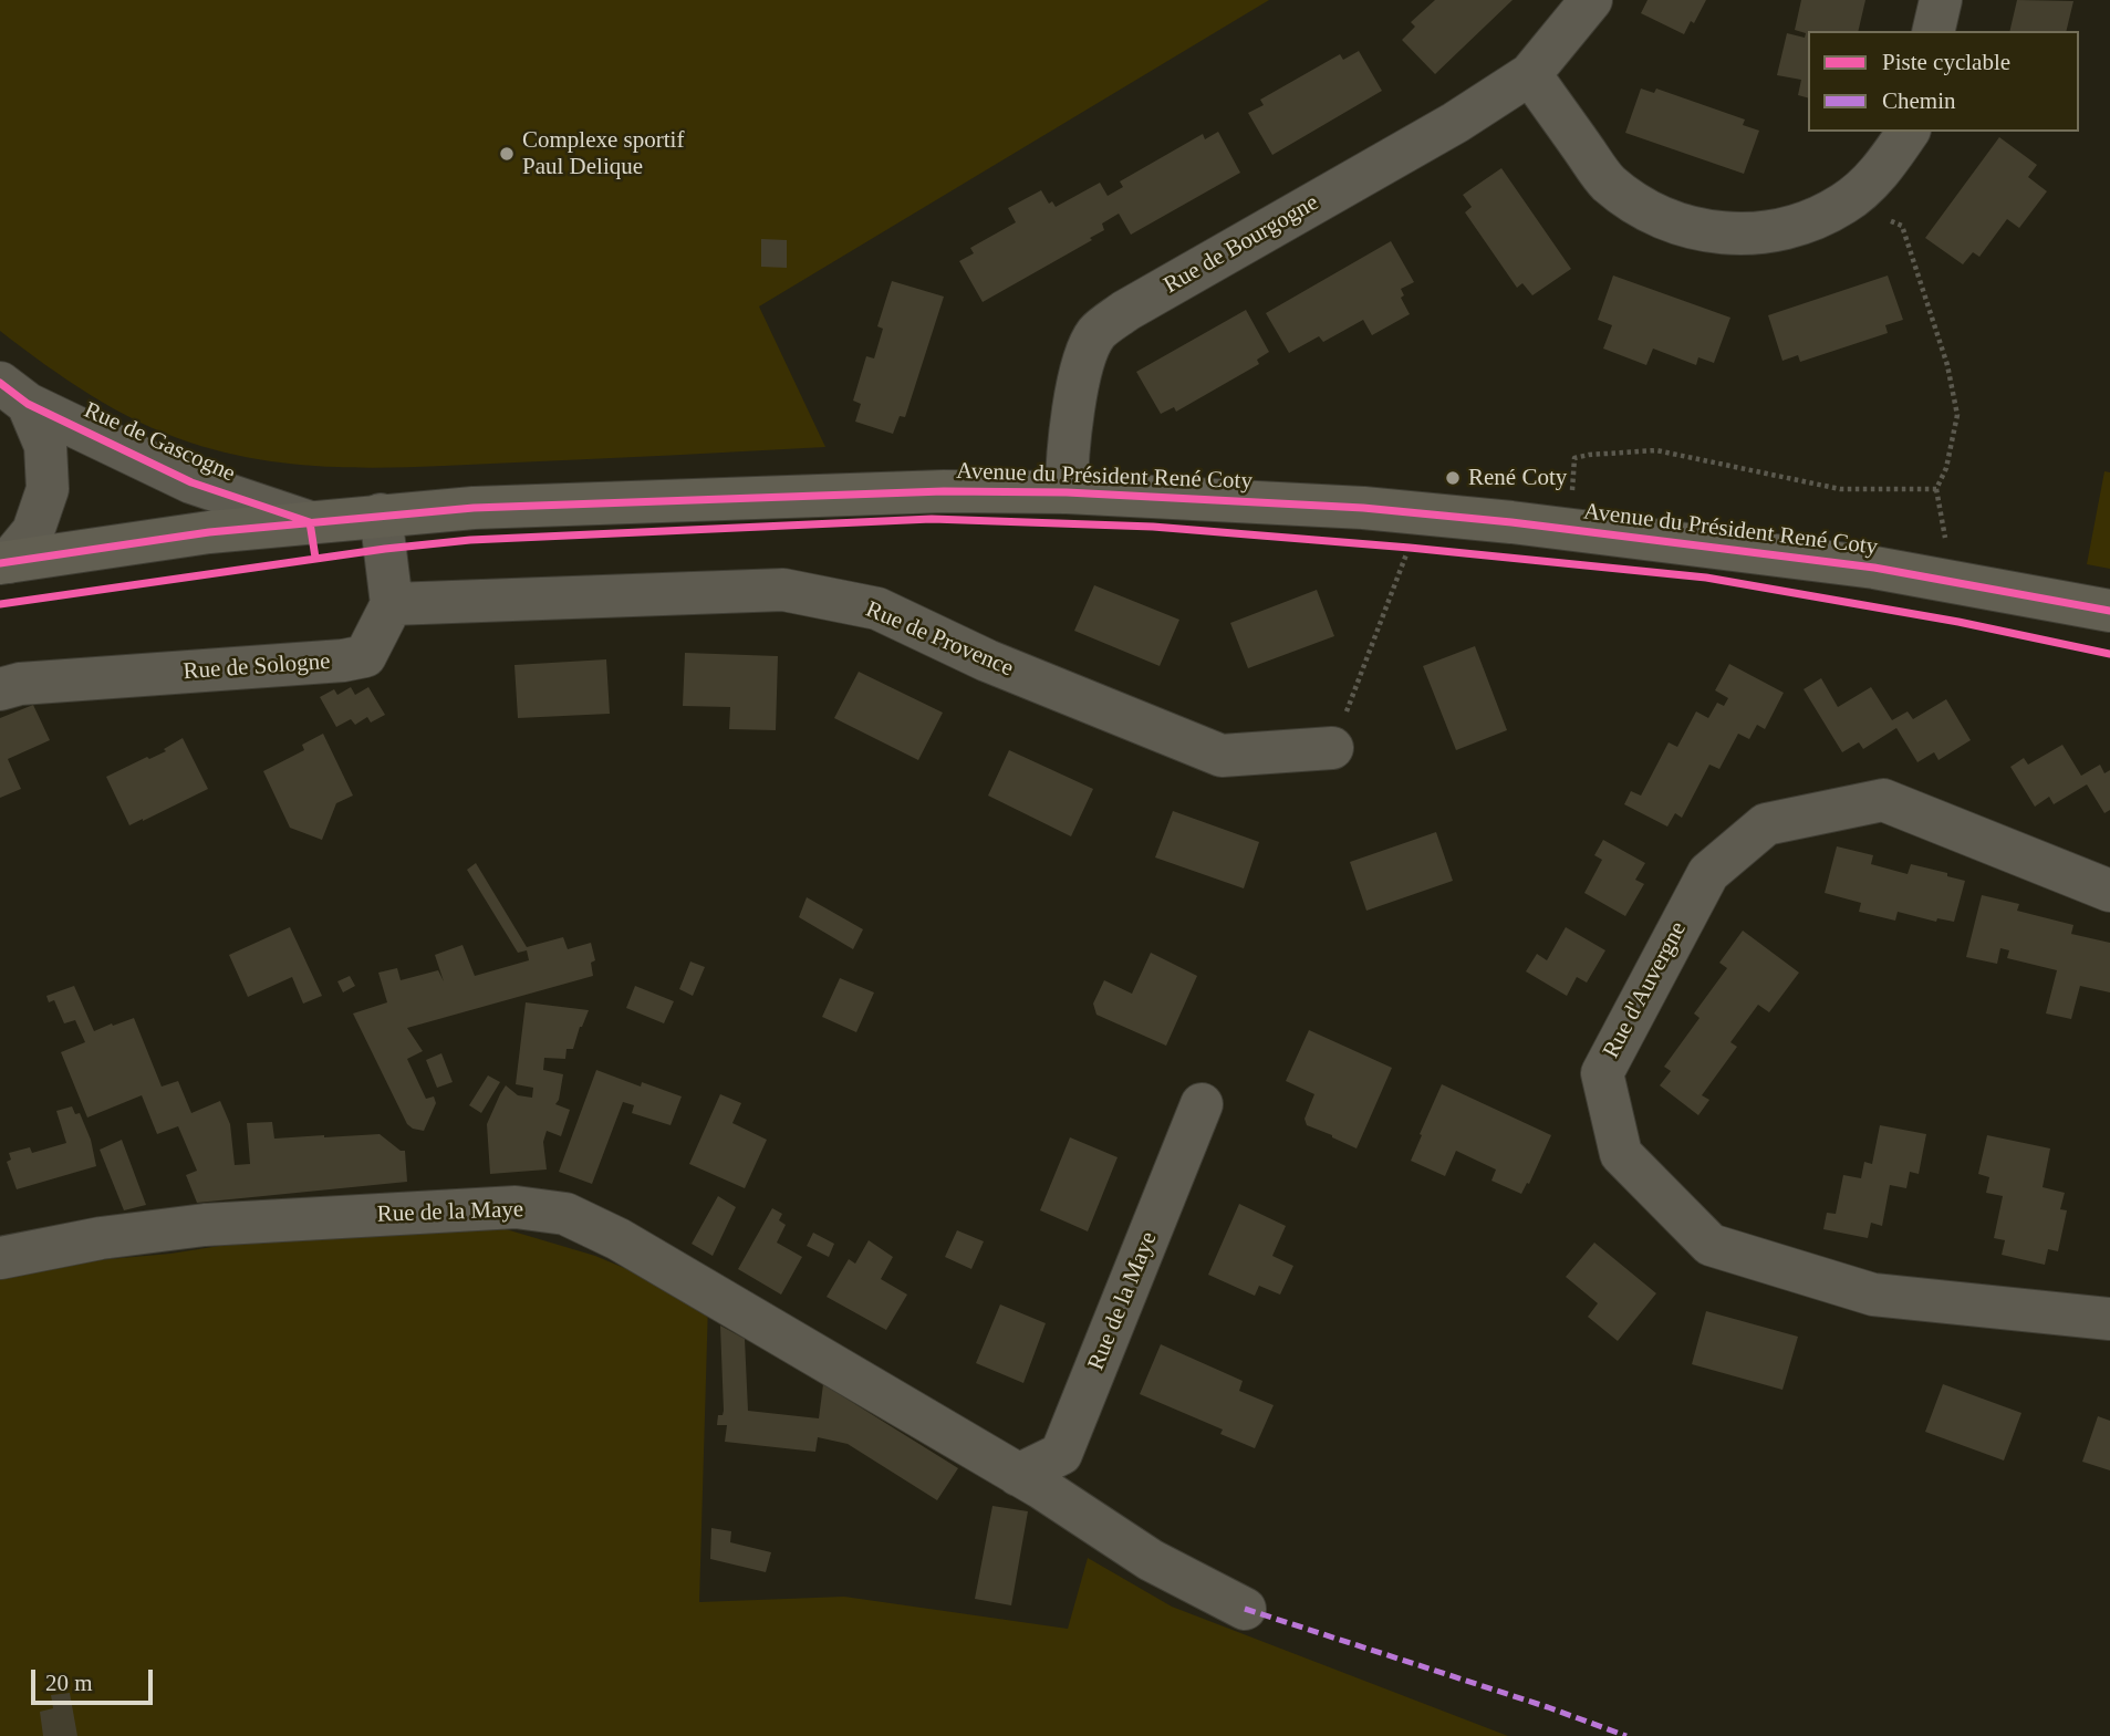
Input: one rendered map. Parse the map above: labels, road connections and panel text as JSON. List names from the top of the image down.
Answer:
{
  "streets": {
    "street": [
      "Rue de Bourgogne",
      "Rue de Gascogne",
      "Avenue du Président René Coty",
      "Rue de Provence",
      "Rue de Sologne",
      "Rue d'Auvergne",
      "Rue de la Maye"
    ]
  },
  "crossings": [
    ["Rue de Bourgogne", "Avenue du Président René Coty"],
    ["Rue de Gascogne", "Avenue du Président René Coty"],
    ["Rue de Provence", "Rue de Sologne"]
  ],
  "places": ["Complexe sportif Paul Delique", "René Coty"],
  "legend": ["Piste cyclable", "Chemin"],
  "scale_bar": "20 m"
}
